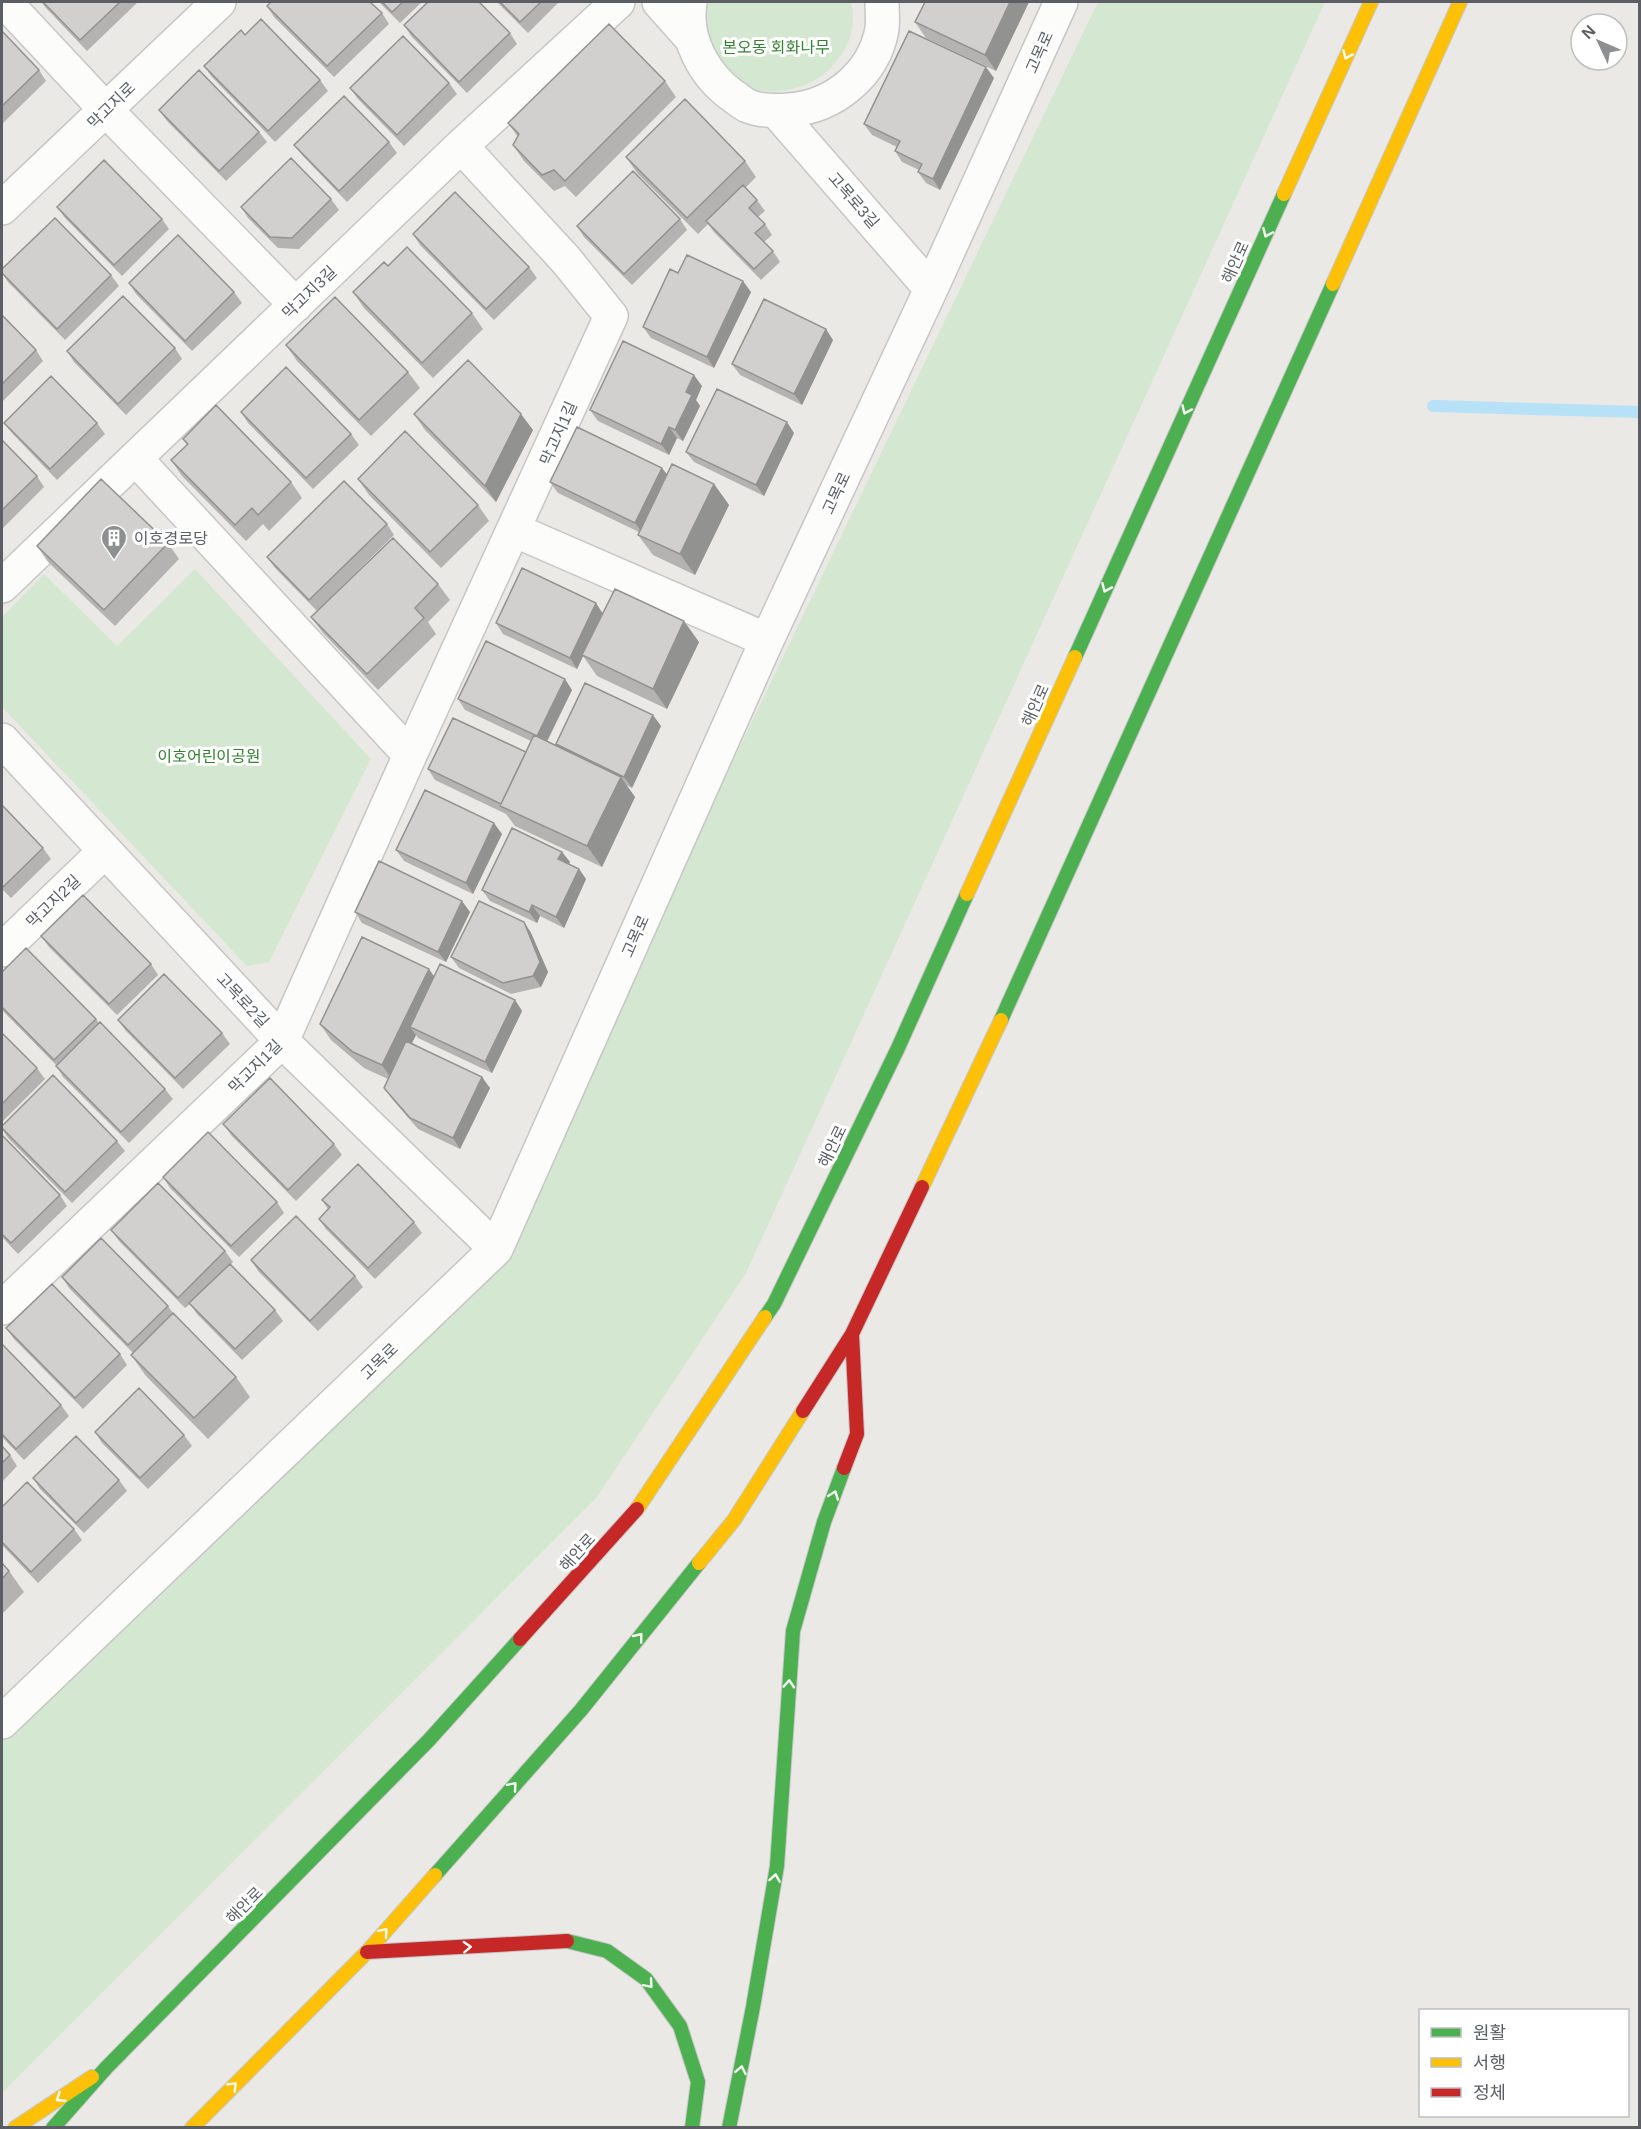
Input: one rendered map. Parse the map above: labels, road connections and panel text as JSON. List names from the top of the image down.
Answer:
{
  "streets": {
    "main road": ["해안로"],
    "street": [
      "고목로",
      "막고지로",
      "고목로3길",
      "막고지3길",
      "막고지1길",
      "막고지2길",
      "고목로2길"
    ]
  },
  "crossings": [
    ["고목로", "고목로3길"],
    ["고목로", "고목로2길"],
    ["막고지3길", "막고지1길"],
    ["막고지1길", "고목로2길"],
    ["막고지2길", "고목로2길"]
  ],
  "parks": ["본오동 회화나무", "이호어린이공원"],
  "places": {
    "building": ["이호경로당"]
  },
  "legend": ["원활", "서행", "정체"],
  "north": "top left"
}
